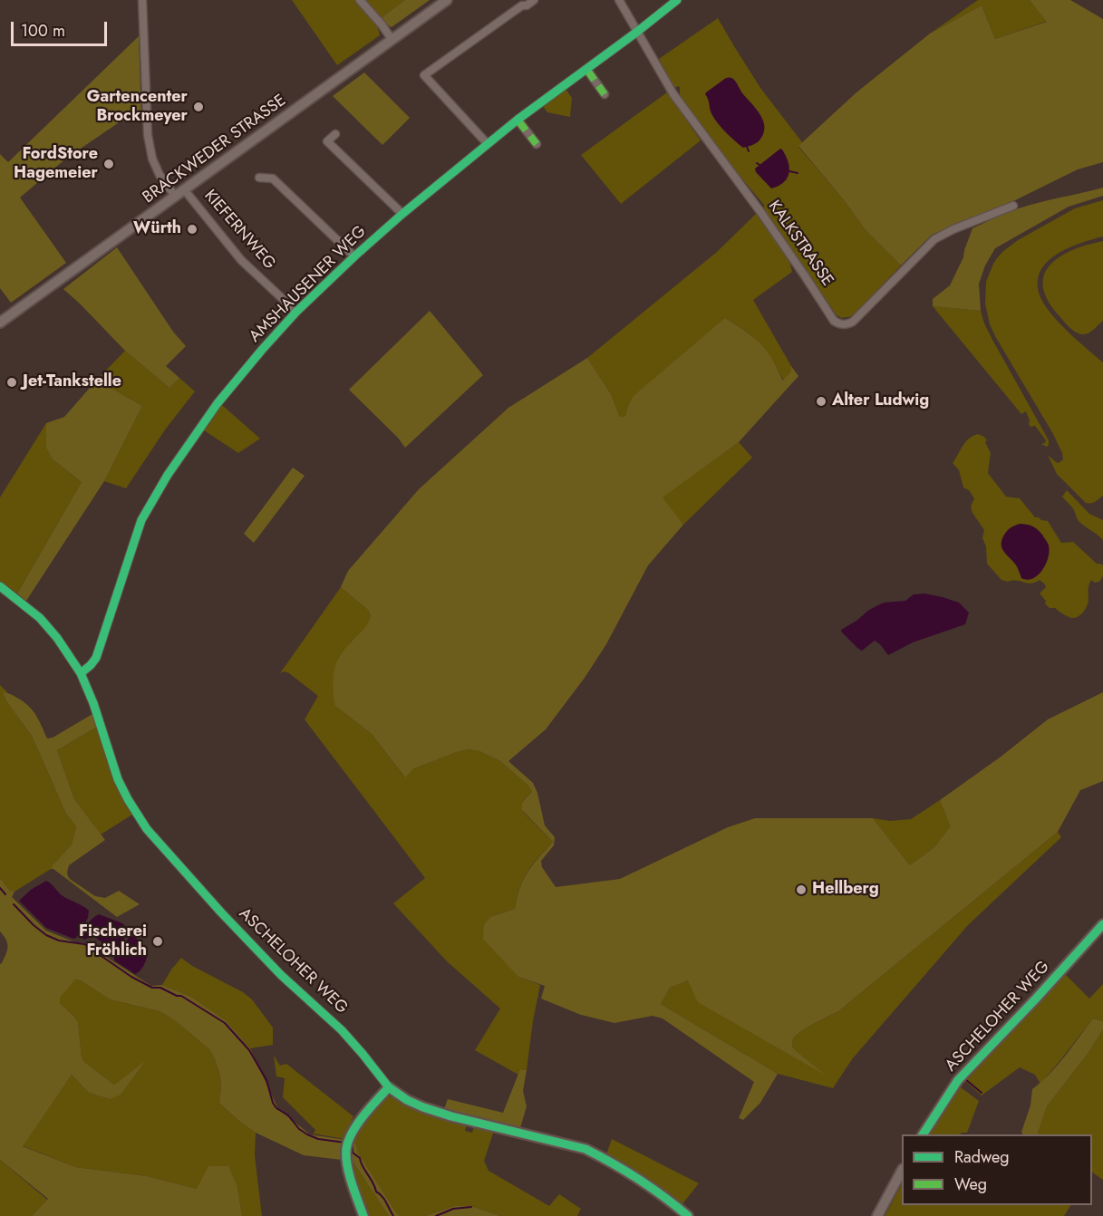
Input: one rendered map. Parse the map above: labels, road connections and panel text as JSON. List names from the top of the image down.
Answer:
{
  "streets": {
    "street": [
      "BRACKWEDER STRASSE",
      "KIEFERNWEG",
      "KALKSTRASSE",
      "AMSHAUSENER WEG",
      "ASCHELOHER WEG"
    ]
  },
  "crossings": [
    ["BRACKWEDER STRASSE", "KIEFERNWEG"],
    ["KIEFERNWEG", "AMSHAUSENER WEG"],
    ["KALKSTRASSE", "AMSHAUSENER WEG"],
    ["AMSHAUSENER WEG", "ASCHELOHER WEG"]
  ],
  "places": [
    "Gartencenter Brockmeyer",
    "FordStore Hagemeier",
    "Würth",
    "Jet-Tankstelle",
    "Alter Ludwig",
    "Hellberg",
    "Fischerei Fröhlich"
  ],
  "legend": ["Radweg", "Weg"],
  "scale_bar": "100 m"
}
